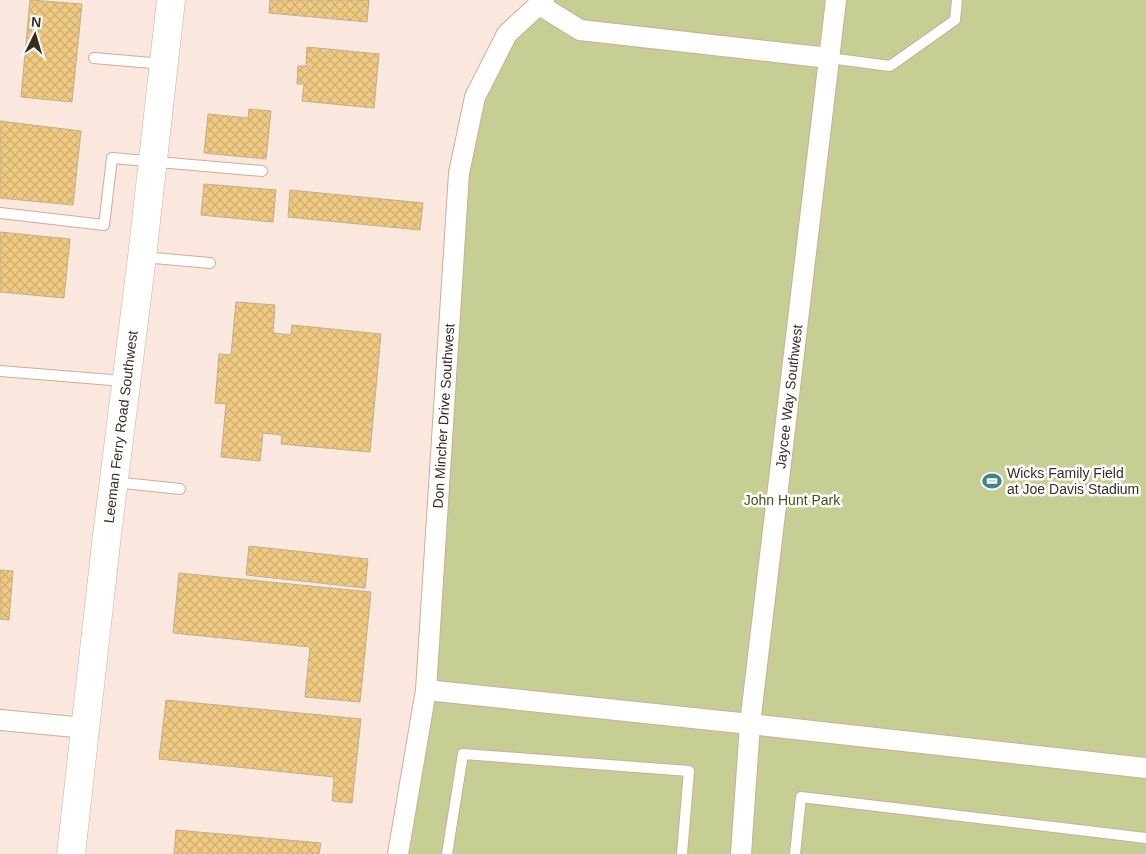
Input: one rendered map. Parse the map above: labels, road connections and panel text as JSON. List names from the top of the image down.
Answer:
{
  "streets": {
    "street": ["Jaycee Way Southwest", "Don Mincher Drive Southwest", "Leeman Ferry Road Southwest"]
  },
  "parks": ["John Hunt Park"],
  "places": {
    "sports": ["Wicks Family Field at Joe Davis Stadium"]
  },
  "north": "top"
}
